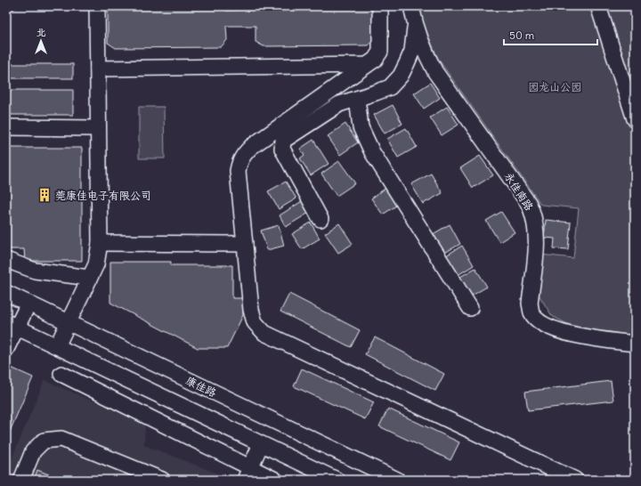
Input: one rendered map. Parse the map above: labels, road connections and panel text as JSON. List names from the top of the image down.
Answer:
{
  "streets": {
    "street": ["永佳南路", "康佳路"]
  },
  "parks": ["园龙山公园"],
  "places": {
    "building": ["莞康佳电子有限公司"]
  },
  "scale_bar": "50 m",
  "north": "top"
}
